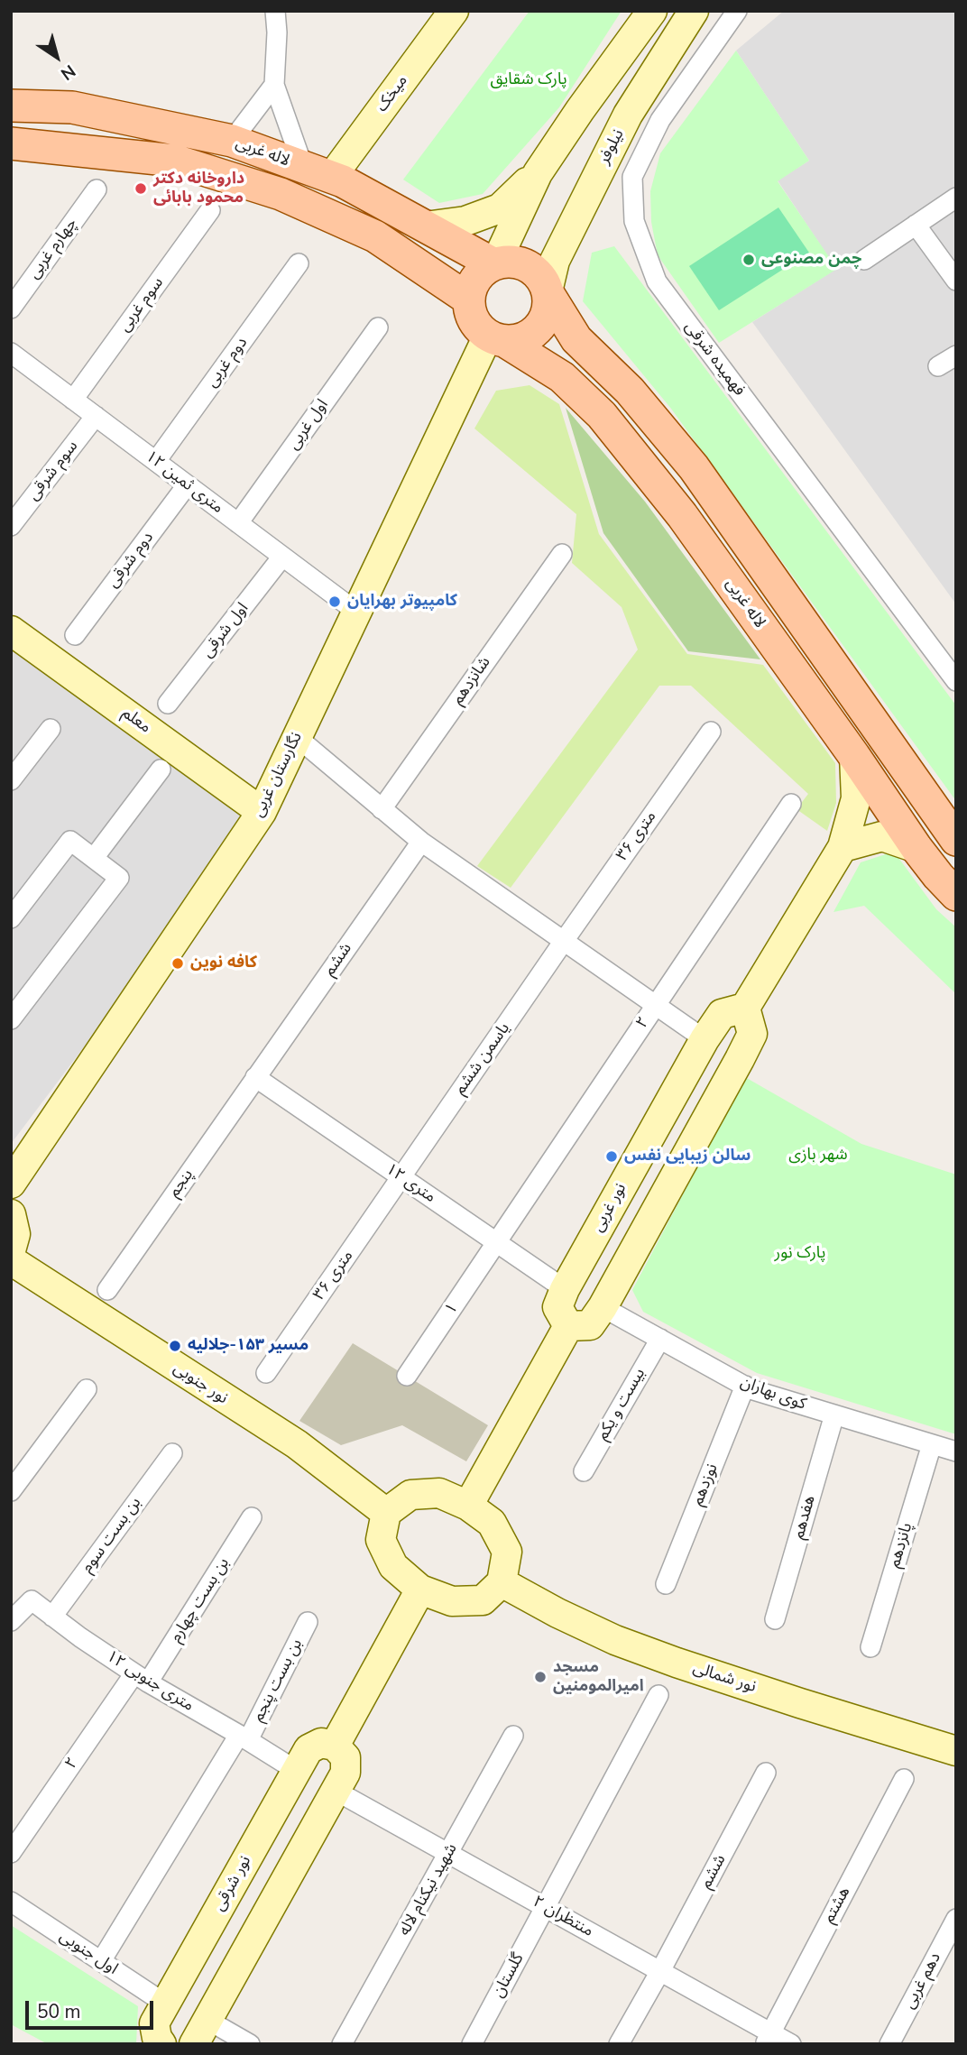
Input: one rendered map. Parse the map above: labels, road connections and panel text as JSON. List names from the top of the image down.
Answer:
{
  "streets": {
    "main road": ["لاله غربی"],
    "street": [
      "میخک",
      "نیلوفر",
      "چهارم غربی",
      "سوم غربی",
      "فهمیده شرقی",
      "دوم غربی",
      "اول غربی",
      "سوم شرقی",
      "۱۲ متری ثمین",
      "دوم شرقی",
      "اول شرقی",
      "شانزدهم",
      "معلم",
      "نگارستان غربی",
      "۳۶ متری",
      "ششم",
      "۲",
      "یاسمن ششم",
      "پنجم",
      "۱۲ متری",
      "نور غربی",
      "۱",
      "نور جنوبی",
      "کوی بهاران",
      "بیست و یکم",
      "نوزدهم",
      "هفدهم",
      "بن بست سوم",
      "پانزدهم",
      "بن بست چهارم",
      "نور شمالی",
      "بن بست پنجم",
      "۱۲ متری جنوبی",
      "نور شرقی",
      "شهید نیکنام لاله",
      "هشتم",
      "منتظران ۲",
      "اول جنوبی",
      "گلستان",
      "دهم غربی"
    ]
  },
  "crossings": [
    ["میخک", "لاله غربی"],
    ["نیلوفر", "لاله غربی"],
    ["نیلوفر", "نگارستان غربی"],
    ["لاله غربی", "نگارستان غربی"],
    ["سوم غربی", "۱۲ متری ثمین"],
    ["دوم غربی", "۱۲ متری ثمین"],
    ["اول غربی", "۱۲ متری ثمین"],
    ["سوم شرقی", "۱۲ متری ثمین"],
    ["۱۲ متری ثمین", "دوم شرقی"],
    ["۱۲ متری ثمین", "اول شرقی"],
    ["۱۲ متری ثمین", "نگارستان غربی"],
    ["معلم", "نگارستان غربی"],
    ["۳۶ متری", "یاسمن ششم"],
    ["۳۶ متری", "۱۲ متری"],
    ["ششم", "پنجم"],
    ["ششم", "۱۲ متری"],
    ["ششم", "منتظران ۲"],
    ["۲", "۱۲ متری"],
    ["۲", "۱"],
    ["۲", "بن بست چهارم"],
    ["۲", "۱۲ متری جنوبی"],
    ["یاسمن ششم", "۱۲ متری"],
    ["پنجم", "۱۲ متری"],
    ["۱۲ متری", "نور غربی"],
    ["۱۲ متری", "۱"],
    ["نور جنوبی", "نور شمالی"],
    ["کوی بهاران", "بیست و یکم"],
    ["کوی بهاران", "نوزدهم"],
    ["کوی بهاران", "هفدهم"],
    ["کوی بهاران", "پانزدهم"],
    ["بن بست سوم", "۱۲ متری جنوبی"],
    ["بن بست چهارم", "۱۲ متری جنوبی"],
    ["بن بست پنجم", "۱۲ متری جنوبی"],
    ["بن بست پنجم", "اول جنوبی"],
    ["۱۲ متری جنوبی", "نور شرقی"],
    ["نور شرقی", "اول جنوبی"],
    ["شهید نیکنام لاله", "منتظران ۲"],
    ["هشتم", "منتظران ۲"],
    ["منتظران ۲", "گلستان"]
  ],
  "parks": ["پارک شقایق", "شهر بازی", "پارک نور"],
  "places": [
    "داروخانه دکتر محمود بابائی",
    "چمن مصنوعی",
    "کامپیوتر بهرایان",
    "کافه نوین",
    "سالن زیبایی نفس",
    "مسیر ۱۵۳-جلالیه",
    "مسجد امیرالمومنین"
  ],
  "scale_bar": "50 m",
  "north": "bottom right"
}
